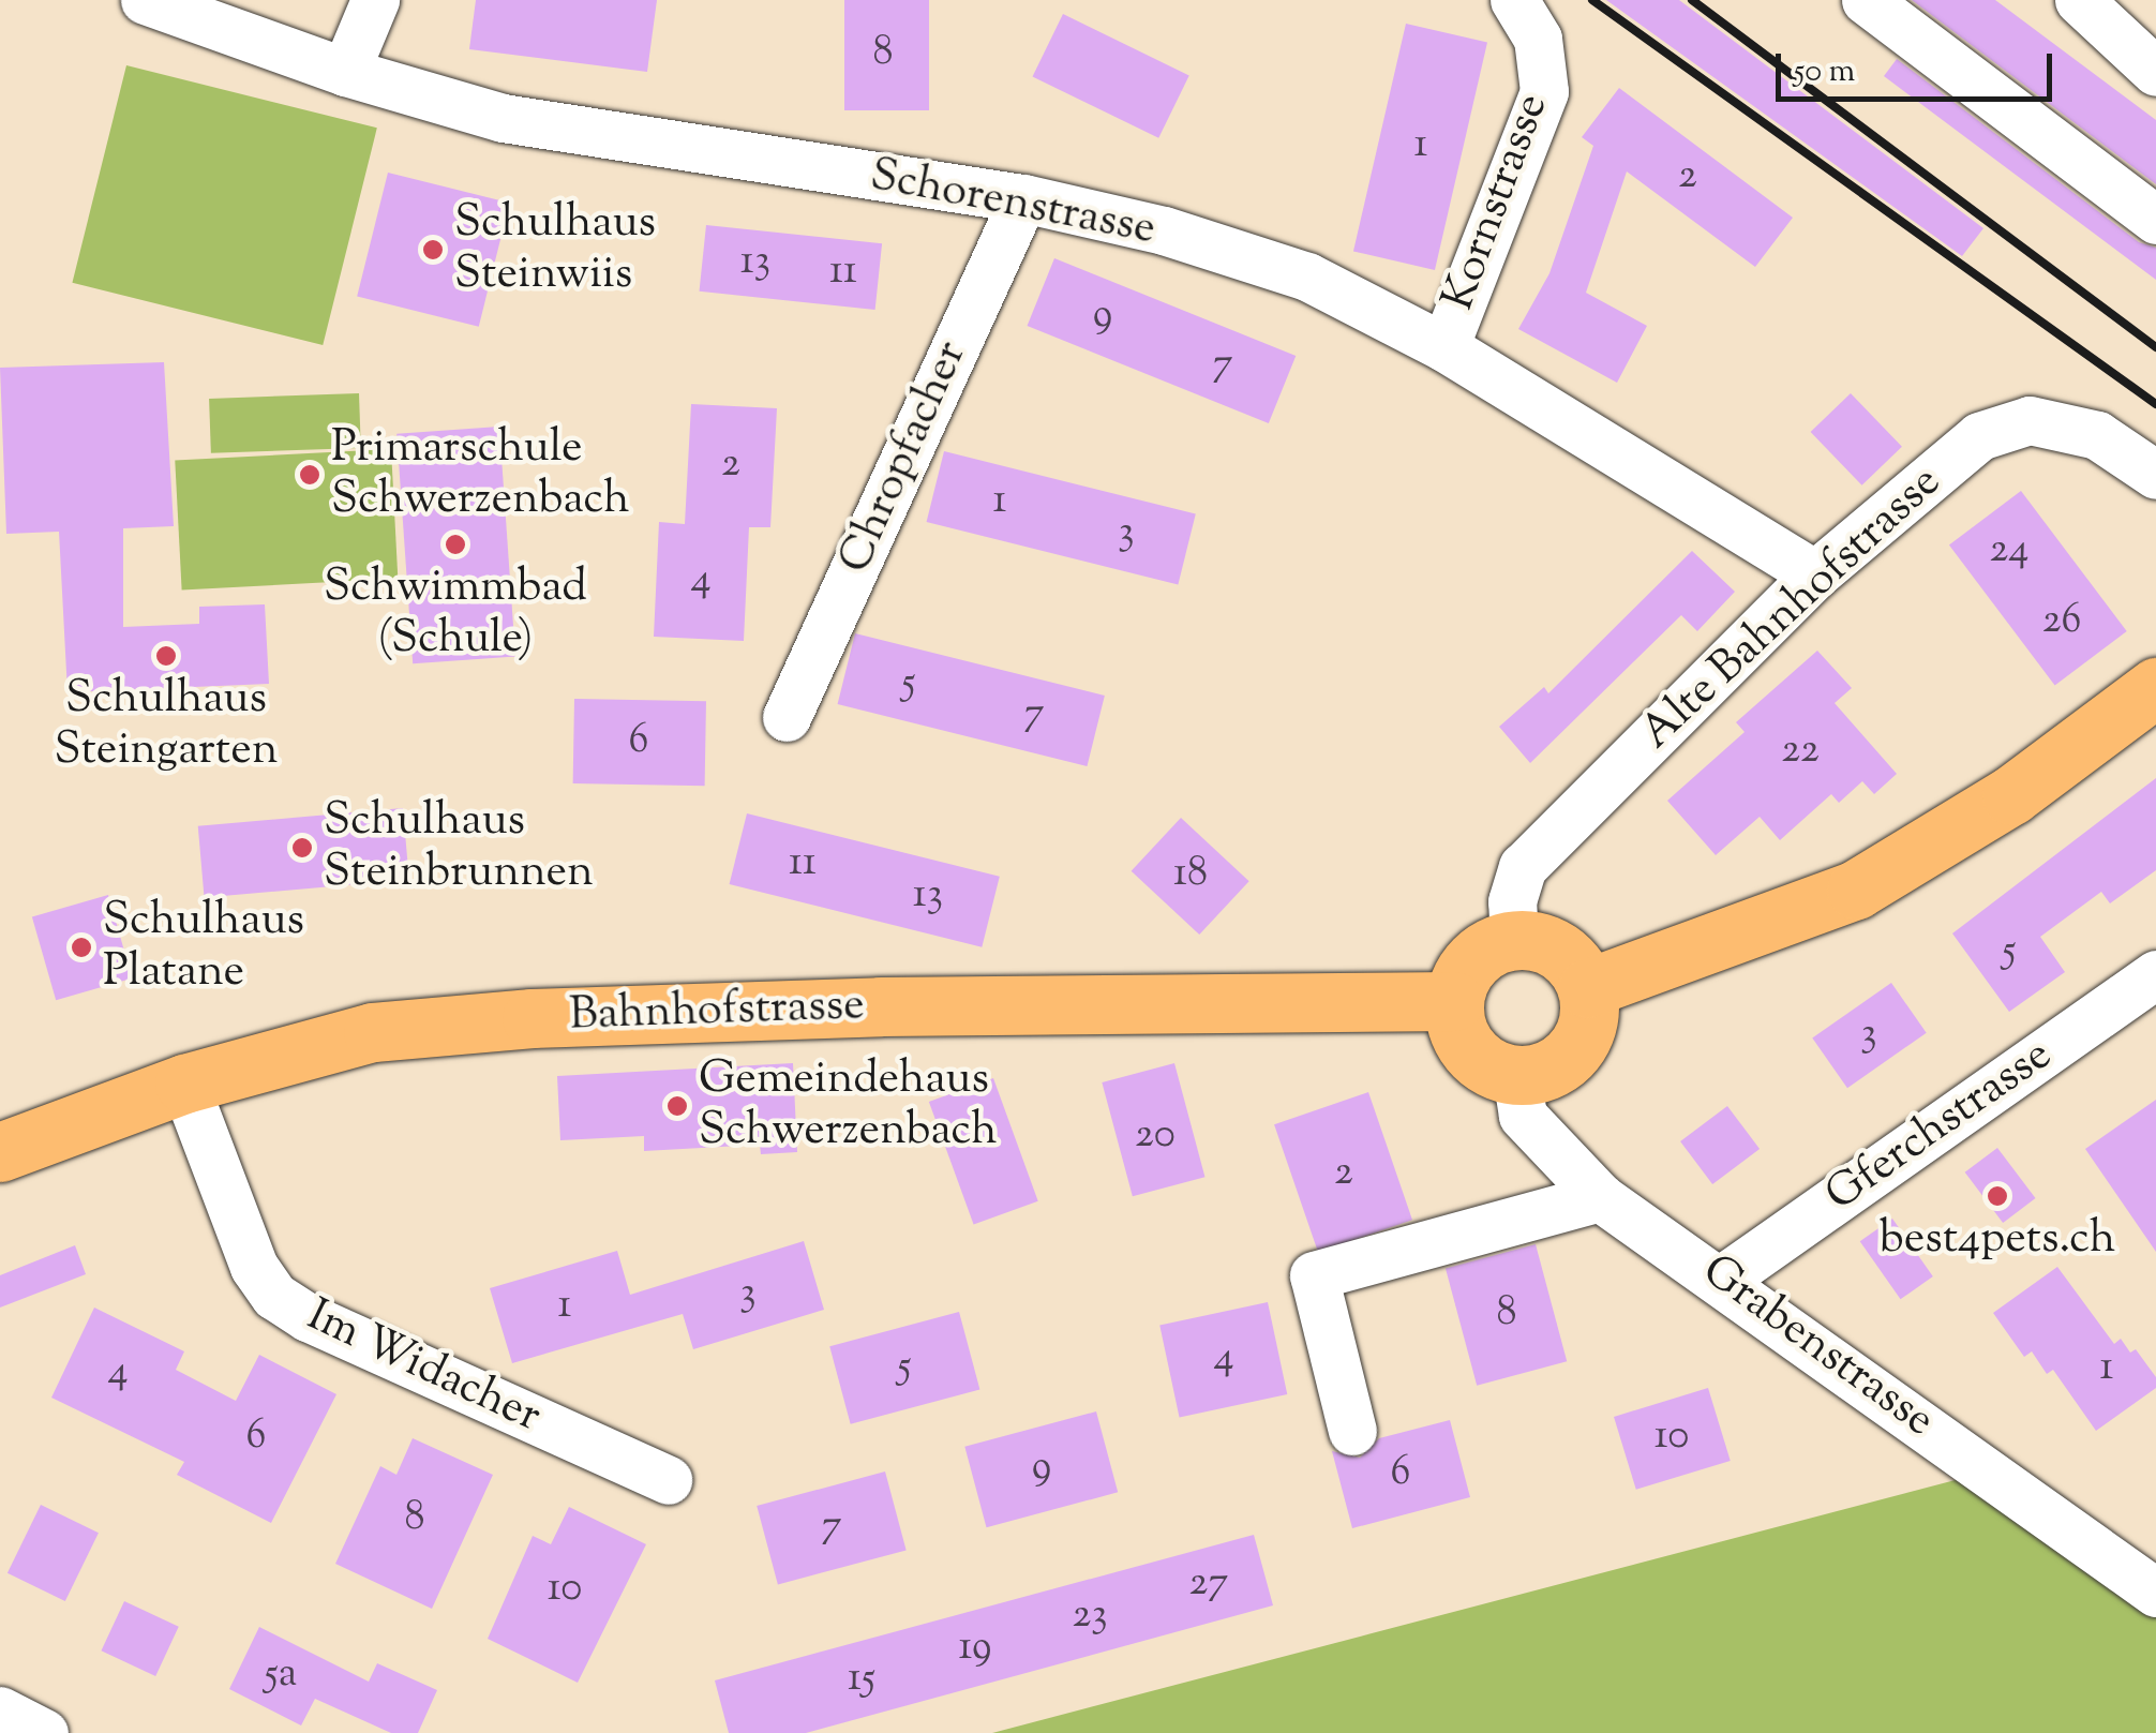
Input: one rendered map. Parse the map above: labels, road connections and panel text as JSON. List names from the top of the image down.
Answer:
{
  "streets": {
    "main road": ["Bahnhofstrasse"],
    "street": [
      "Kornstrasse",
      "Schorenstrasse",
      "Chropfacher",
      "Alte Bahnhofstrasse",
      "Gferchstrasse",
      "Grabenstrasse",
      "Im Widacher"
    ]
  },
  "crossings": [
    ["Kornstrasse", "Schorenstrasse"],
    ["Schorenstrasse", "Chropfacher"],
    ["Schorenstrasse", "Alte Bahnhofstrasse"],
    ["Alte Bahnhofstrasse", "Bahnhofstrasse"],
    ["Alte Bahnhofstrasse", "Grabenstrasse"],
    ["Bahnhofstrasse", "Grabenstrasse"],
    ["Bahnhofstrasse", "Im Widacher"],
    ["Gferchstrasse", "Grabenstrasse"]
  ],
  "places": [
    "Schulhaus Steinwiis",
    "Primarschule Schwerzenbach",
    "Schwimmbad (Schule)",
    "Schulhaus Steingarten",
    "Schulhaus Steinbrunnen",
    "Schulhaus Platane",
    "Gemeindehaus Schwerzenbach",
    "best4pets.ch"
  ],
  "house_numbers": [
    "8",
    "1",
    "2",
    "13",
    "11",
    "9",
    "7",
    "2",
    "1",
    "3",
    "24",
    "4",
    "26",
    "5",
    "7",
    "6",
    "22",
    "11",
    "18",
    "13",
    "5",
    "3",
    "20",
    "2",
    "3",
    "1",
    "8",
    "4",
    "5",
    "1",
    "4",
    "6",
    "10",
    "9",
    "6",
    "8",
    "7",
    "27",
    "10",
    "23",
    "19",
    "5a",
    "15"
  ],
  "scale_bar": "50 m"
}
